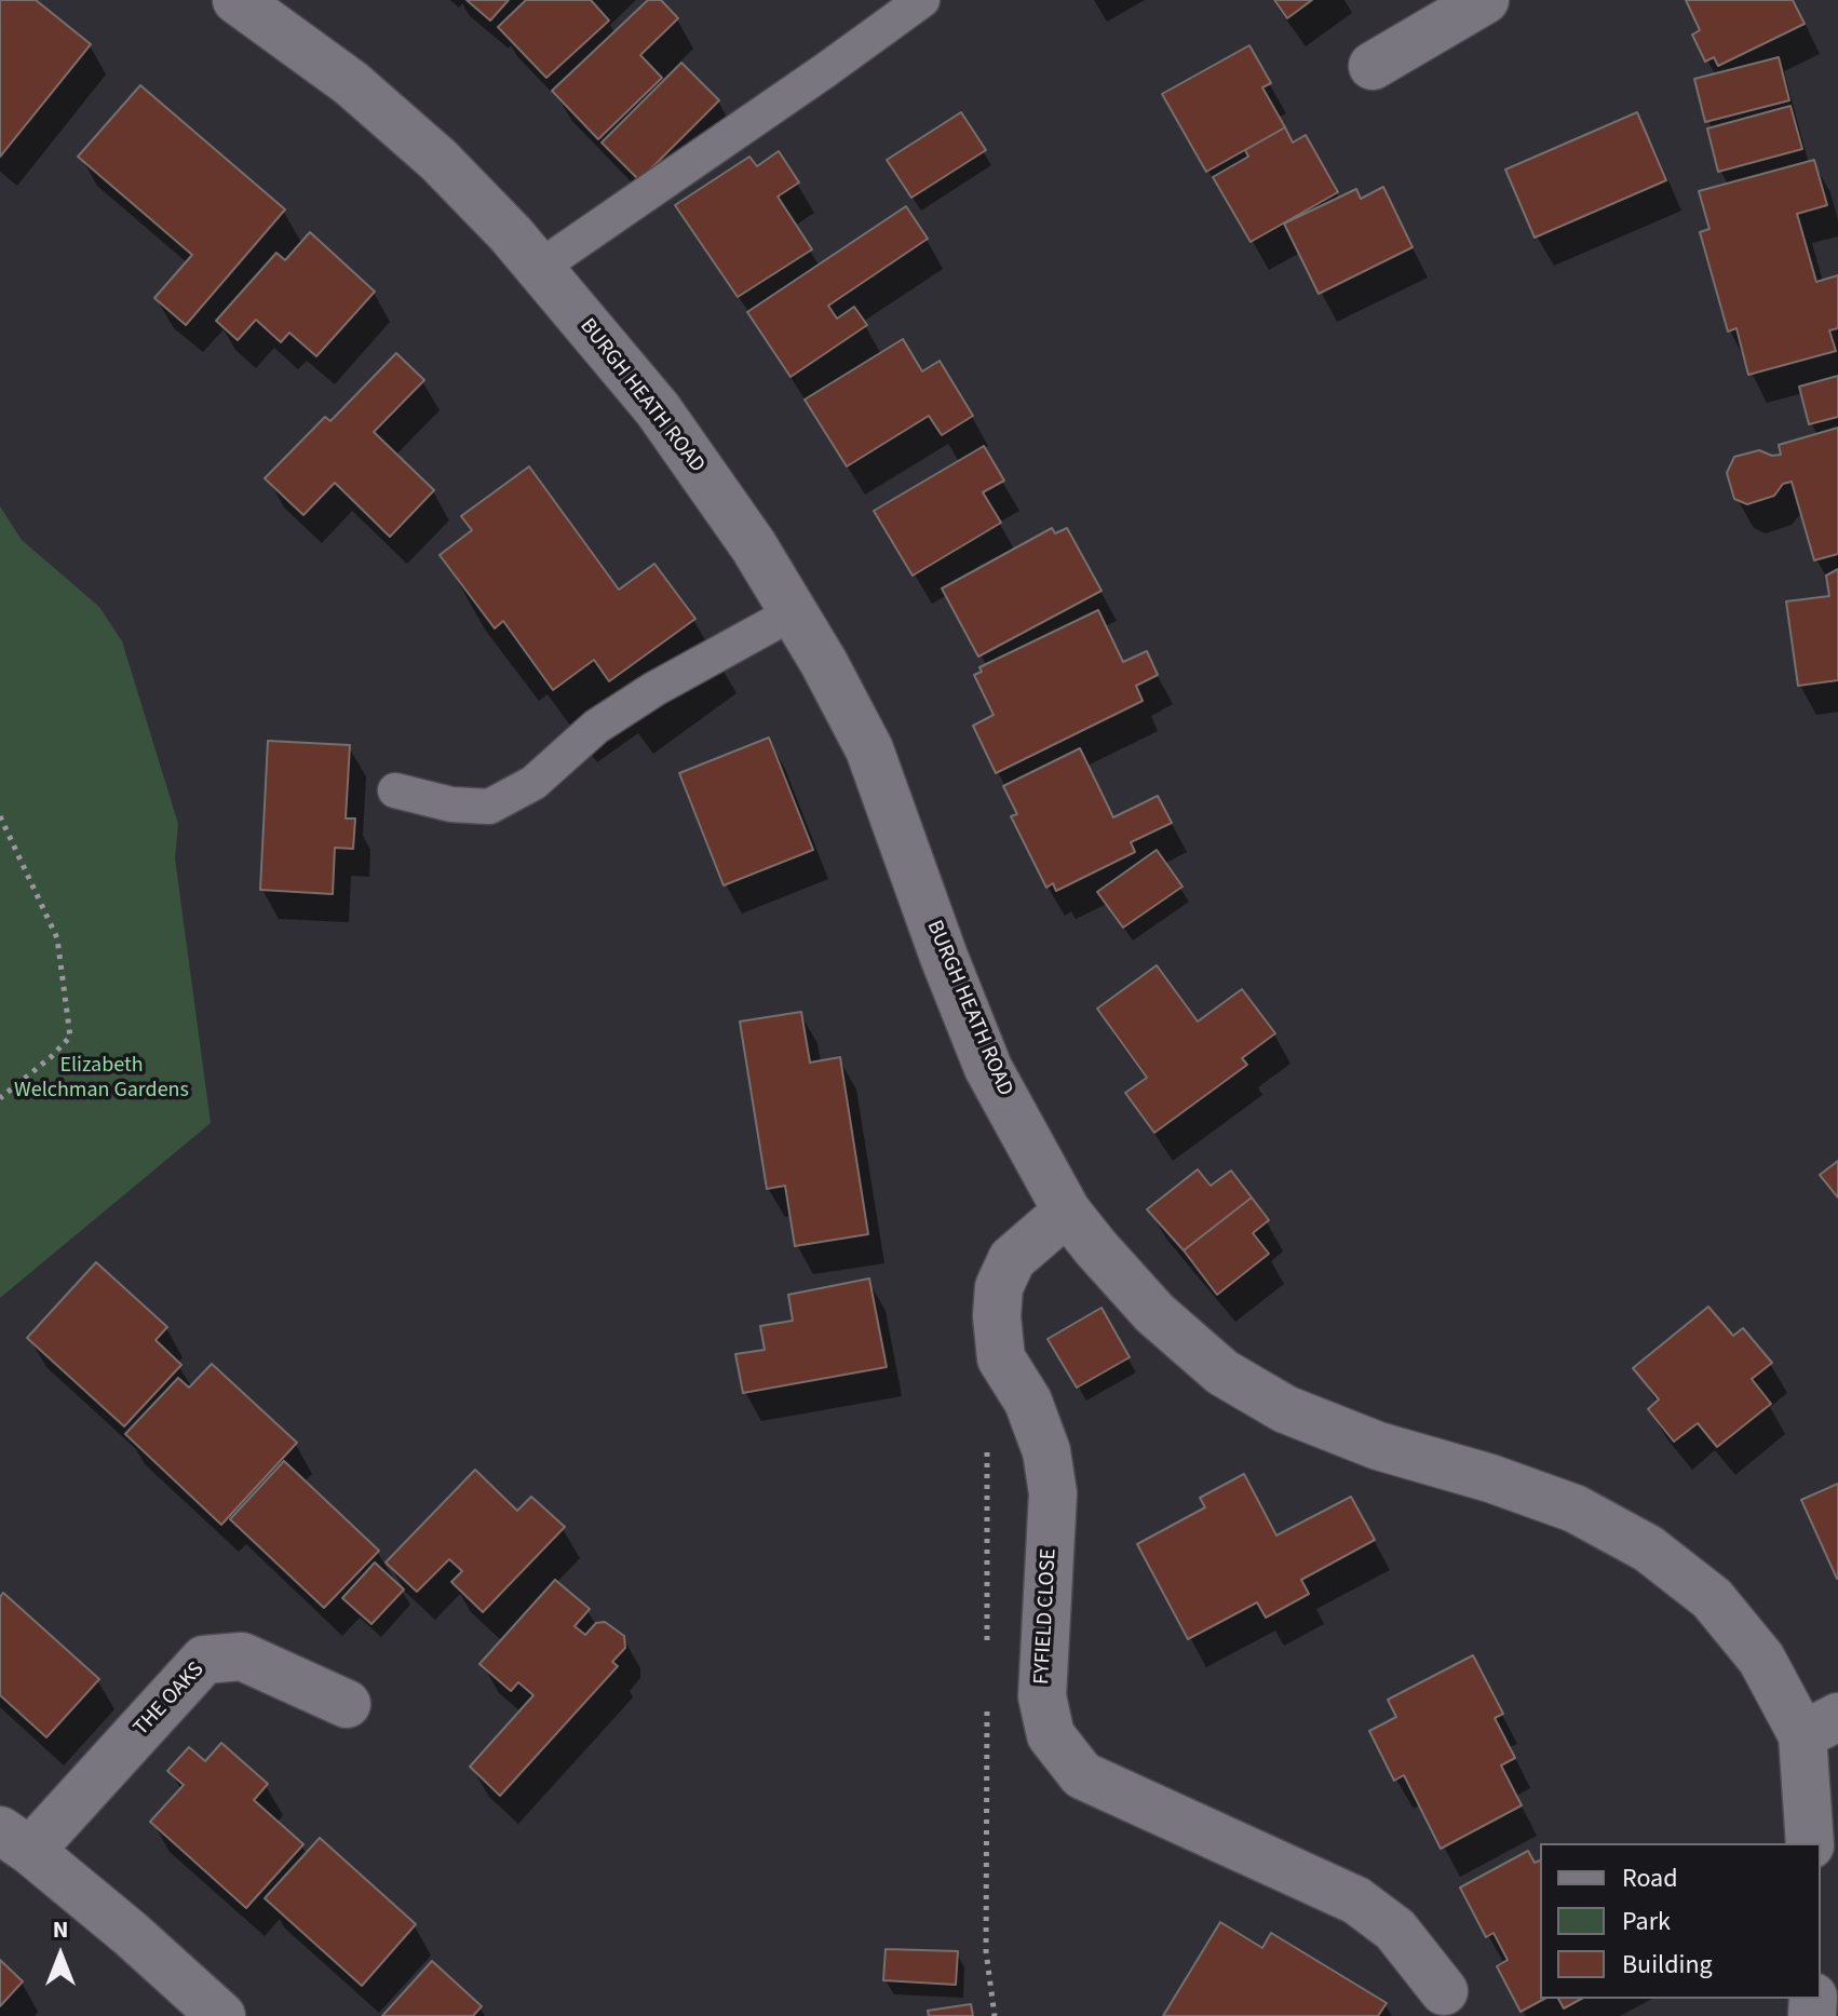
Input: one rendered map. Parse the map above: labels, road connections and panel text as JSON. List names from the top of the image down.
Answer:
{
  "streets": {
    "main road": ["BURGH HEATH ROAD", "FYFIELD CLOSE", "THE OAKS"]
  },
  "crossings": [
    ["BURGH HEATH ROAD", "FYFIELD CLOSE"]
  ],
  "parks": ["Elizabeth Welchman Gardens"],
  "legend": ["Road", "Park", "Building"],
  "north": "top"
}
